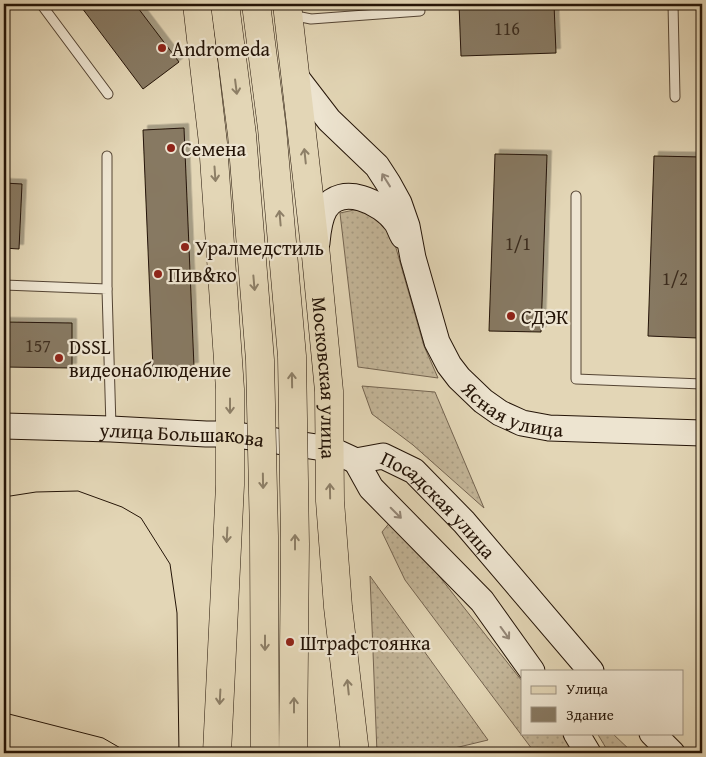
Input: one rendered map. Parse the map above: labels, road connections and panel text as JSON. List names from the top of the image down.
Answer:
{
  "streets": {
    "main road": ["Московская улица"],
    "street": ["Ясная улица", "улица Большакова", "Посадская улица"]
  },
  "crossings": [
    ["Московская улица", "улица Большакова"],
    ["улица Большакова", "Посадская улица"]
  ],
  "places": [
    "Andromeda",
    "Семена",
    "Уралмедстиль",
    "Пив&ко",
    "СДЭК",
    "DSSL видеонаблюдение",
    "Штрафстоянка"
  ],
  "house_numbers": [
    "116",
    "1/1",
    "1/2",
    "157"
  ],
  "legend": ["Улица", "Здание"]
}
